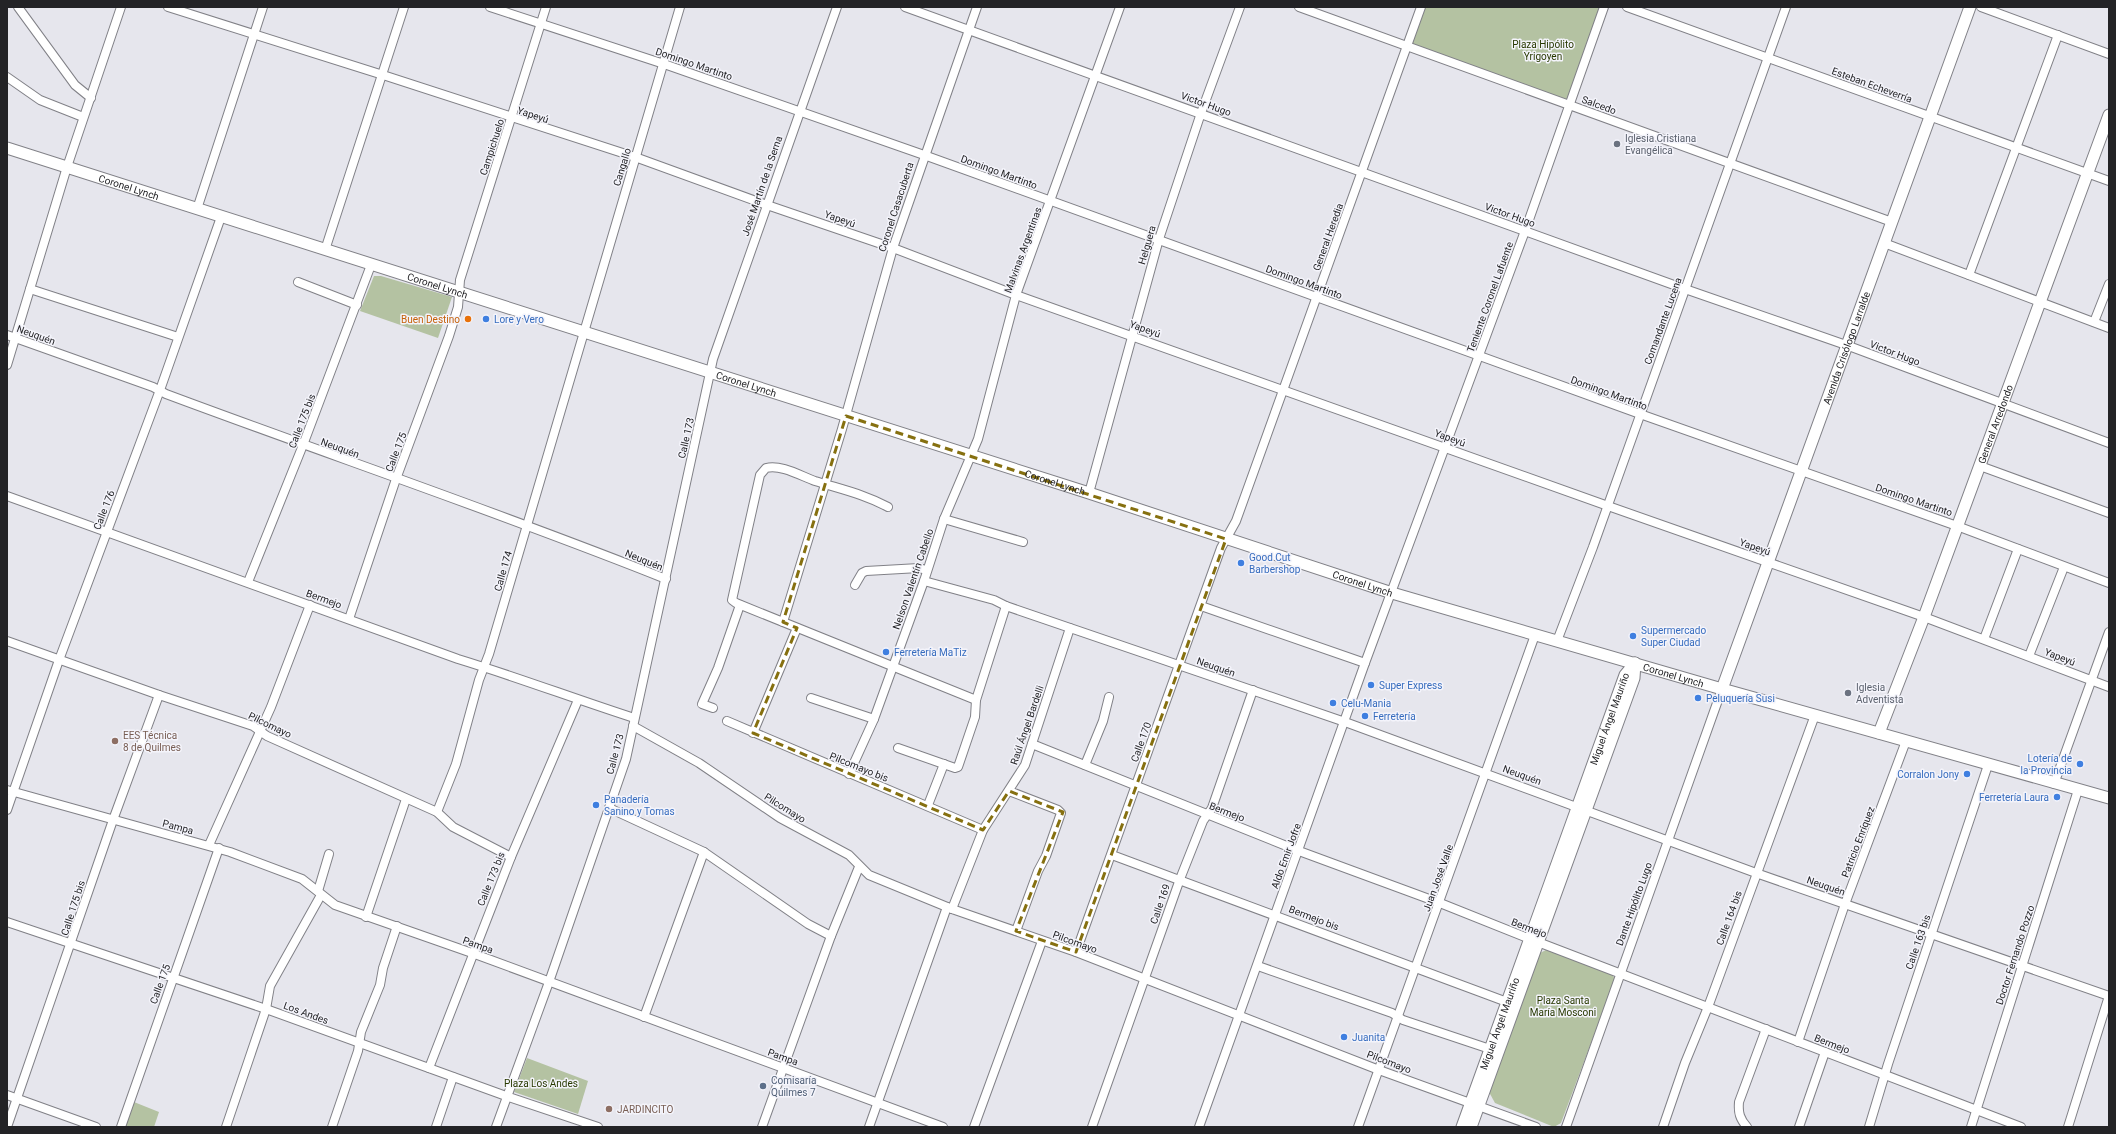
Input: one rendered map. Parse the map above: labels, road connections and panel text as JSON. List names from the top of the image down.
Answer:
{
  "streets": {
    "main road": [
      "Coronel Lynch",
      "Avenida Crisólogo Larralde",
      "General Arredondo",
      "Miguel Ángel Mauriño"
    ],
    "street": [
      "Domingo Martinto",
      "Esteban Echeverría",
      "Victor Hugo",
      "Salcedo",
      "Yapeyú",
      "Campichuelo",
      "Cangallo",
      "José Martín de la Serna",
      "Coronel Casacuberta",
      "General Heredia",
      "Helguera",
      "Malvinas Argentinas",
      "Teniente Coronel Lafuente",
      "Comandante Lucena",
      "Neuquén",
      "Calle 175 bis",
      "Calle 173",
      "Calle 175",
      "Calle 176",
      "Calle 174",
      "Nelson Valentín Cabello",
      "Bermejo",
      "Pilcomayo",
      "Raúl Ángel Bardelli",
      "Calle 170",
      "Pilcomayo bis",
      "Pampa",
      "Patricio Enríquez",
      "Aldo Emir Jofre",
      "Juan José Valle",
      "Calle 173 bis",
      "Calle 169",
      "Dante Hipólito Lugo",
      "Bermejo bis",
      "Calle 164 bis",
      "Calle 163 bis",
      "Doctor Fernando Pozzo",
      "Los Andes"
    ]
  },
  "crossings": [
    ["Domingo Martinto", "Campichuelo"],
    ["Domingo Martinto", "Cangallo"],
    ["Domingo Martinto", "José Martín de la Serna"],
    ["Domingo Martinto", "Coronel Casacuberta"],
    ["Domingo Martinto", "General Heredia"],
    ["Domingo Martinto", "Helguera"],
    ["Domingo Martinto", "Malvinas Argentinas"],
    ["Domingo Martinto", "Teniente Coronel Lafuente"],
    ["Domingo Martinto", "Comandante Lucena"],
    ["Domingo Martinto", "Avenida Crisólogo Larralde"],
    ["Domingo Martinto", "General Arredondo"],
    ["Esteban Echeverría", "Comandante Lucena"],
    ["Esteban Echeverría", "Avenida Crisólogo Larralde"],
    ["Esteban Echeverría", "General Arredondo"],
    ["Victor Hugo", "Coronel Casacuberta"],
    ["Victor Hugo", "General Heredia"],
    ["Victor Hugo", "Helguera"],
    ["Victor Hugo", "Malvinas Argentinas"],
    ["Victor Hugo", "Teniente Coronel Lafuente"],
    ["Victor Hugo", "Comandante Lucena"],
    ["Victor Hugo", "Avenida Crisólogo Larralde"],
    ["Victor Hugo", "General Arredondo"],
    ["Salcedo", "General Heredia"],
    ["Salcedo", "Teniente Coronel Lafuente"],
    ["Salcedo", "Comandante Lucena"],
    ["Salcedo", "Avenida Crisólogo Larralde"],
    ["Yapeyú", "Campichuelo"],
    ["Yapeyú", "Cangallo"],
    ["Yapeyú", "José Martín de la Serna"],
    ["Yapeyú", "Coronel Casacuberta"],
    ["Yapeyú", "General Heredia"],
    ["Yapeyú", "Helguera"],
    ["Yapeyú", "Malvinas Argentinas"],
    ["Yapeyú", "Teniente Coronel Lafuente"],
    ["Yapeyú", "Comandante Lucena"],
    ["Yapeyú", "Avenida Crisólogo Larralde"],
    ["Yapeyú", "General Arredondo"],
    ["Campichuelo", "Coronel Lynch"],
    ["Campichuelo", "Calle 175"],
    ["Cangallo", "Coronel Lynch"],
    ["Cangallo", "Calle 174"],
    ["José Martín de la Serna", "Coronel Lynch"],
    ["José Martín de la Serna", "Calle 173"],
    ["Coronel Lynch", "Coronel Casacuberta"],
    ["Coronel Lynch", "General Heredia"],
    ["Coronel Lynch", "Helguera"],
    ["Coronel Lynch", "Malvinas Argentinas"],
    ["Coronel Lynch", "Teniente Coronel Lafuente"],
    ["Coronel Lynch", "Comandante Lucena"],
    ["Coronel Lynch", "Avenida Crisólogo Larralde"],
    ["Coronel Lynch", "Calle 175 bis"],
    ["Coronel Lynch", "General Arredondo"],
    ["Coronel Lynch", "Calle 173"],
    ["Coronel Lynch", "Calle 175"],
    ["Coronel Lynch", "Calle 176"],
    ["Coronel Lynch", "Calle 174"],
    ["Coronel Lynch", "Nelson Valentín Cabello"],
    ["Coronel Lynch", "Miguel Ángel Mauriño"],
    ["Coronel Lynch", "Calle 170"],
    ["Coronel Lynch", "Patricio Enríquez"],
    ["Coronel Lynch", "Aldo Emir Jofre"],
    ["Coronel Lynch", "Juan José Valle"],
    ["Coronel Lynch", "Dante Hipólito Lugo"],
    ["Coronel Lynch", "Calle 164 bis"],
    ["Coronel Lynch", "Calle 163 bis"],
    ["Coronel Lynch", "Doctor Fernando Pozzo"],
    ["General Heredia", "Calle 170"],
    ["Malvinas Argentinas", "Nelson Valentín Cabello"],
    ["Teniente Coronel Lafuente", "Aldo Emir Jofre"],
    ["Neuquén", "Calle 175 bis"],
    ["Neuquén", "Calle 173"],
    ["Neuquén", "Calle 175"],
    ["Neuquén", "Calle 176"],
    ["Neuquén", "Calle 174"],
    ["Neuquén", "Nelson Valentín Cabello"],
    ["Neuquén", "Miguel Ángel Mauriño"],
    ["Neuquén", "Raúl Ángel Bardelli"],
    ["Neuquén", "Calle 170"],
    ["Neuquén", "Patricio Enríquez"],
    ["Neuquén", "Aldo Emir Jofre"],
    ["Neuquén", "Juan José Valle"],
    ["Neuquén", "Calle 169"],
    ["Neuquén", "Dante Hipólito Lugo"],
    ["Neuquén", "Calle 164 bis"],
    ["Neuquén", "Calle 163 bis"],
    ["Neuquén", "Doctor Fernando Pozzo"],
    ["Avenida Crisólogo Larralde", "Dante Hipólito Lugo"],
    ["Calle 175 bis", "Bermejo"],
    ["Calle 175 bis", "Pilcomayo"],
    ["Calle 175 bis", "Pampa"],
    ["Calle 175 bis", "Los Andes"],
    ["Calle 173", "Bermejo"],
    ["Calle 173", "Pilcomayo"],
    ["Calle 173", "Pampa"],
    ["Calle 173", "Los Andes"],
    ["Calle 175", "Bermejo"],
    ["Calle 175", "Pampa"],
    ["Calle 175", "Los Andes"],
    ["Calle 176", "Bermejo"],
    ["Calle 176", "Pilcomayo"],
    ["Calle 176", "Pampa"],
    ["Calle 174", "Bermejo"],
    ["Calle 174", "Pilcomayo"],
    ["Nelson Valentín Cabello", "Pilcomayo bis"],
    ["Bermejo", "Miguel Ángel Mauriño"],
    ["Bermejo", "Pilcomayo"],
    ["Bermejo", "Raúl Ángel Bardelli"],
    ["Bermejo", "Calle 170"],
    ["Bermejo", "Patricio Enríquez"],
    ["Bermejo", "Aldo Emir Jofre"],
    ["Bermejo", "Juan José Valle"],
    ["Bermejo", "Calle 173 bis"],
    ["Bermejo", "Calle 169"],
    ["Bermejo", "Dante Hipólito Lugo"],
    ["Bermejo", "Calle 164 bis"],
    ["Bermejo", "Calle 163 bis"],
    ["Bermejo", "Doctor Fernando Pozzo"],
    ["Miguel Ángel Mauriño", "Pilcomayo"],
    ["Miguel Ángel Mauriño", "Bermejo bis"],
    ["Pilcomayo", "Raúl Ángel Bardelli"],
    ["Pilcomayo", "Calle 170"],
    ["Pilcomayo", "Aldo Emir Jofre"],
    ["Pilcomayo", "Juan José Valle"],
    ["Pilcomayo", "Calle 173 bis"],
    ["Pilcomayo", "Calle 169"],
    ["Raúl Ángel Bardelli", "Pilcomayo bis"],
    ["Raúl Ángel Bardelli", "Pampa"],
    ["Calle 170", "Bermejo bis"],
    ["Pampa", "Calle 173 bis"],
    ["Aldo Emir Jofre", "Bermejo bis"],
    ["Juan José Valle", "Bermejo bis"],
    ["Calle 173 bis", "Los Andes"],
    ["Calle 169", "Bermejo bis"]
  ],
  "parks": ["Plaza Hipólito Yrigoyen", "Plaza Santa María Mosconi", "Plaza Los Andes"],
  "places": [
    "Iglesia Cristiana Evangélica",
    "Buen Destino",
    "Lore y Vero",
    "Good Cut Barbershop",
    "Supermercado Super Ciudad",
    "Ferretería MaTiz",
    "Super Express",
    "Iglesia Adventista",
    "Peluquería Susi",
    "Celu-Mania",
    "Ferretería",
    "EES Técnica 8 de Quilmes",
    "Lotería de la Provincia",
    "Corralon Jony",
    "Ferretería Laura",
    "Panadería Sanino y Tomas",
    "Juanita",
    "Comisaría Quilmes 7",
    "JARDINCITO"
  ]
}
